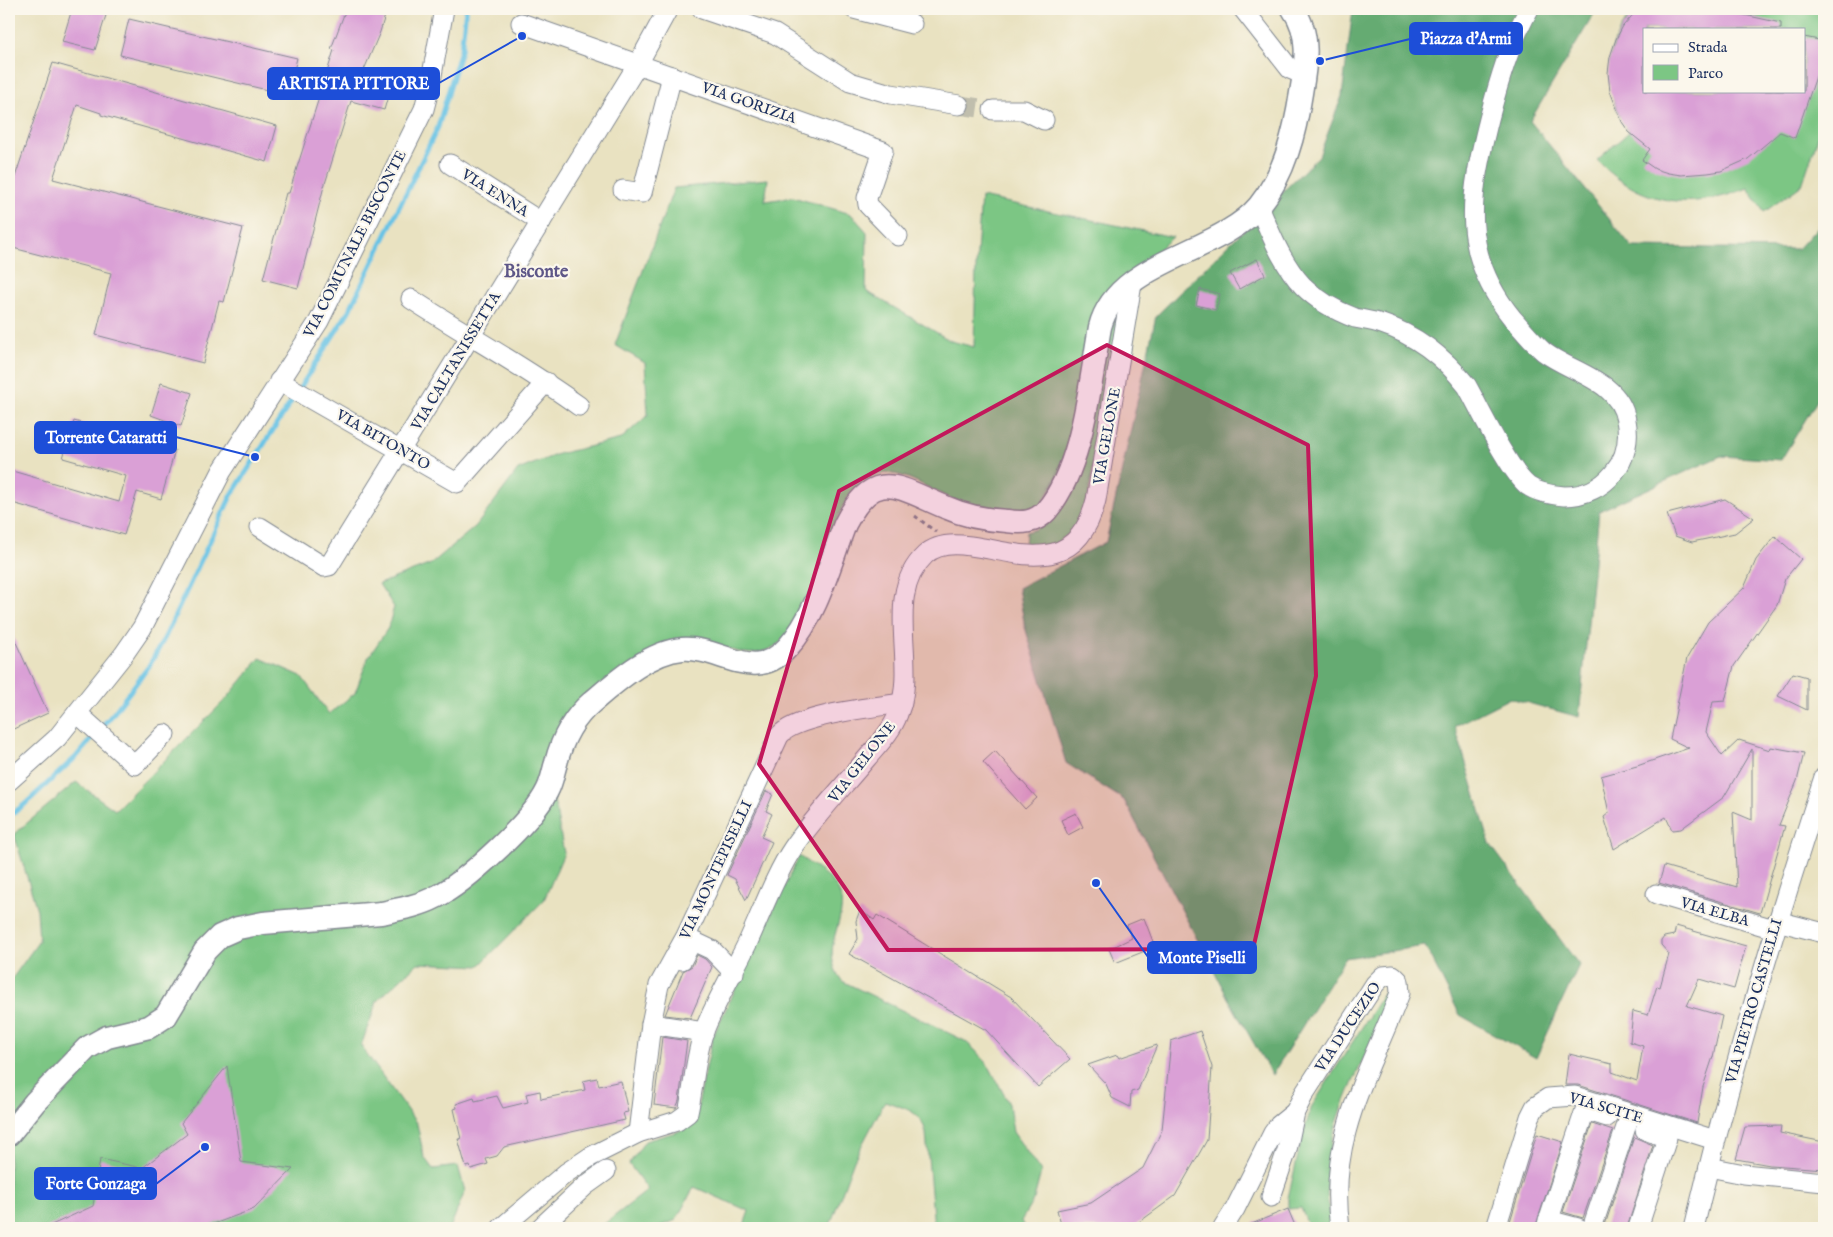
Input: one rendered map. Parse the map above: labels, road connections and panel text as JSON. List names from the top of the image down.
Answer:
{
  "streets": {
    "street": [
      "VIA GORIZIA",
      "VIA ENNA",
      "VIA COMUNALE BISCONTE",
      "VIA CALTANISSETTA",
      "VIA GELONE",
      "VIA BITONTO",
      "VIA MONTEPISELLI",
      "VIA ELBA",
      "VIA PIETRO CASTELLI",
      "VIA DUCEZIO",
      "VIA SCITE"
    ]
  },
  "crossings": [
    ["VIA GORIZIA", "VIA CALTANISSETTA"],
    ["VIA ENNA", "VIA CALTANISSETTA"],
    ["VIA COMUNALE BISCONTE", "VIA BITONTO"],
    ["VIA CALTANISSETTA", "VIA BITONTO"],
    ["VIA GELONE", "VIA MONTEPISELLI"],
    ["VIA ELBA", "VIA PIETRO CASTELLI"],
    ["VIA PIETRO CASTELLI", "VIA SCITE"]
  ],
  "districts": ["Bisconte"],
  "places": [
    "ARTISTA PITTORE",
    "Piazza d'Armi",
    "Torrente Cataratti",
    "Monte Piselli",
    "Forte Gonzaga"
  ],
  "legend": ["Strada", "Parco"]
}
